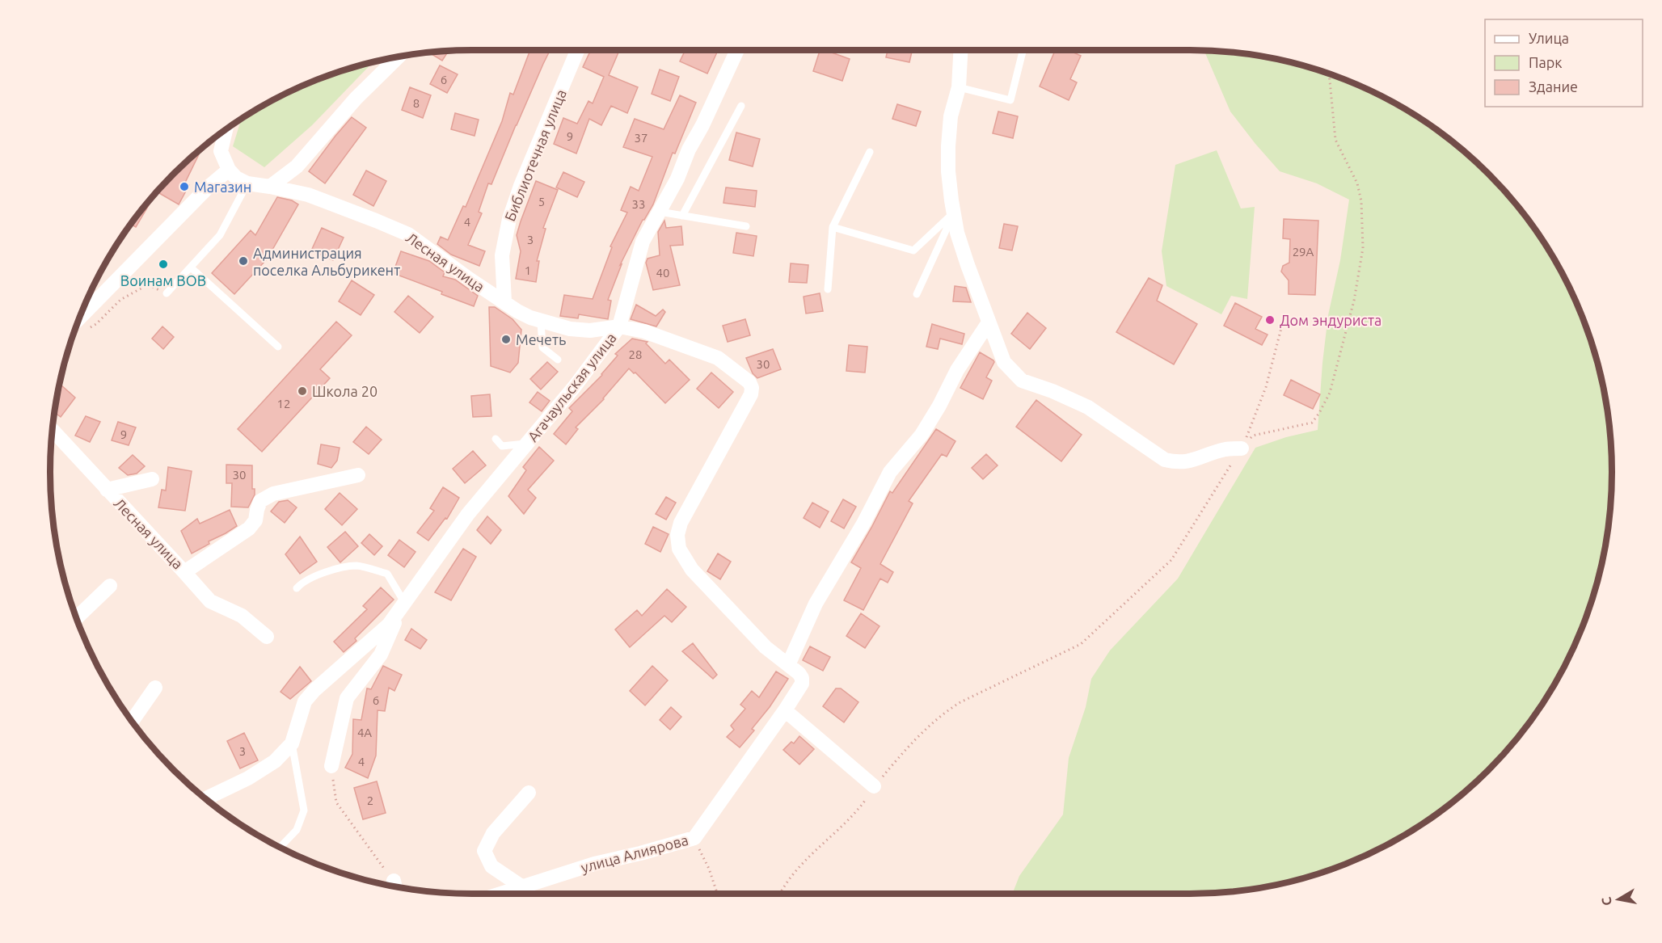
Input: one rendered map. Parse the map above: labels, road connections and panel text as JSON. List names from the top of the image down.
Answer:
{
  "streets": {
    "street": [
      "Библиотечная улица",
      "Лесная улица",
      "Агачаульская улица",
      "улица Алиярова"
    ]
  },
  "crossings": [
    ["Библиотечная улица", "Лесная улица"],
    ["Лесная улица", "Агачаульская улица"],
    ["Лесная улица", "улица Алиярова"]
  ],
  "places": [
    "Магазин",
    "Администрация поселка Альбурикент",
    "Воинам ВОВ",
    "Дом эндуриста",
    "Мечеть",
    "Школа 20"
  ],
  "house_numbers": [
    "6",
    "8",
    "9",
    "37",
    "5",
    "33",
    "4",
    "3",
    "29А",
    "1",
    "40",
    "28",
    "30",
    "12",
    "9",
    "30",
    "6",
    "4А",
    "3",
    "4",
    "2"
  ],
  "legend": ["Улица", "Парк", "Здание"],
  "north": "left"
}
